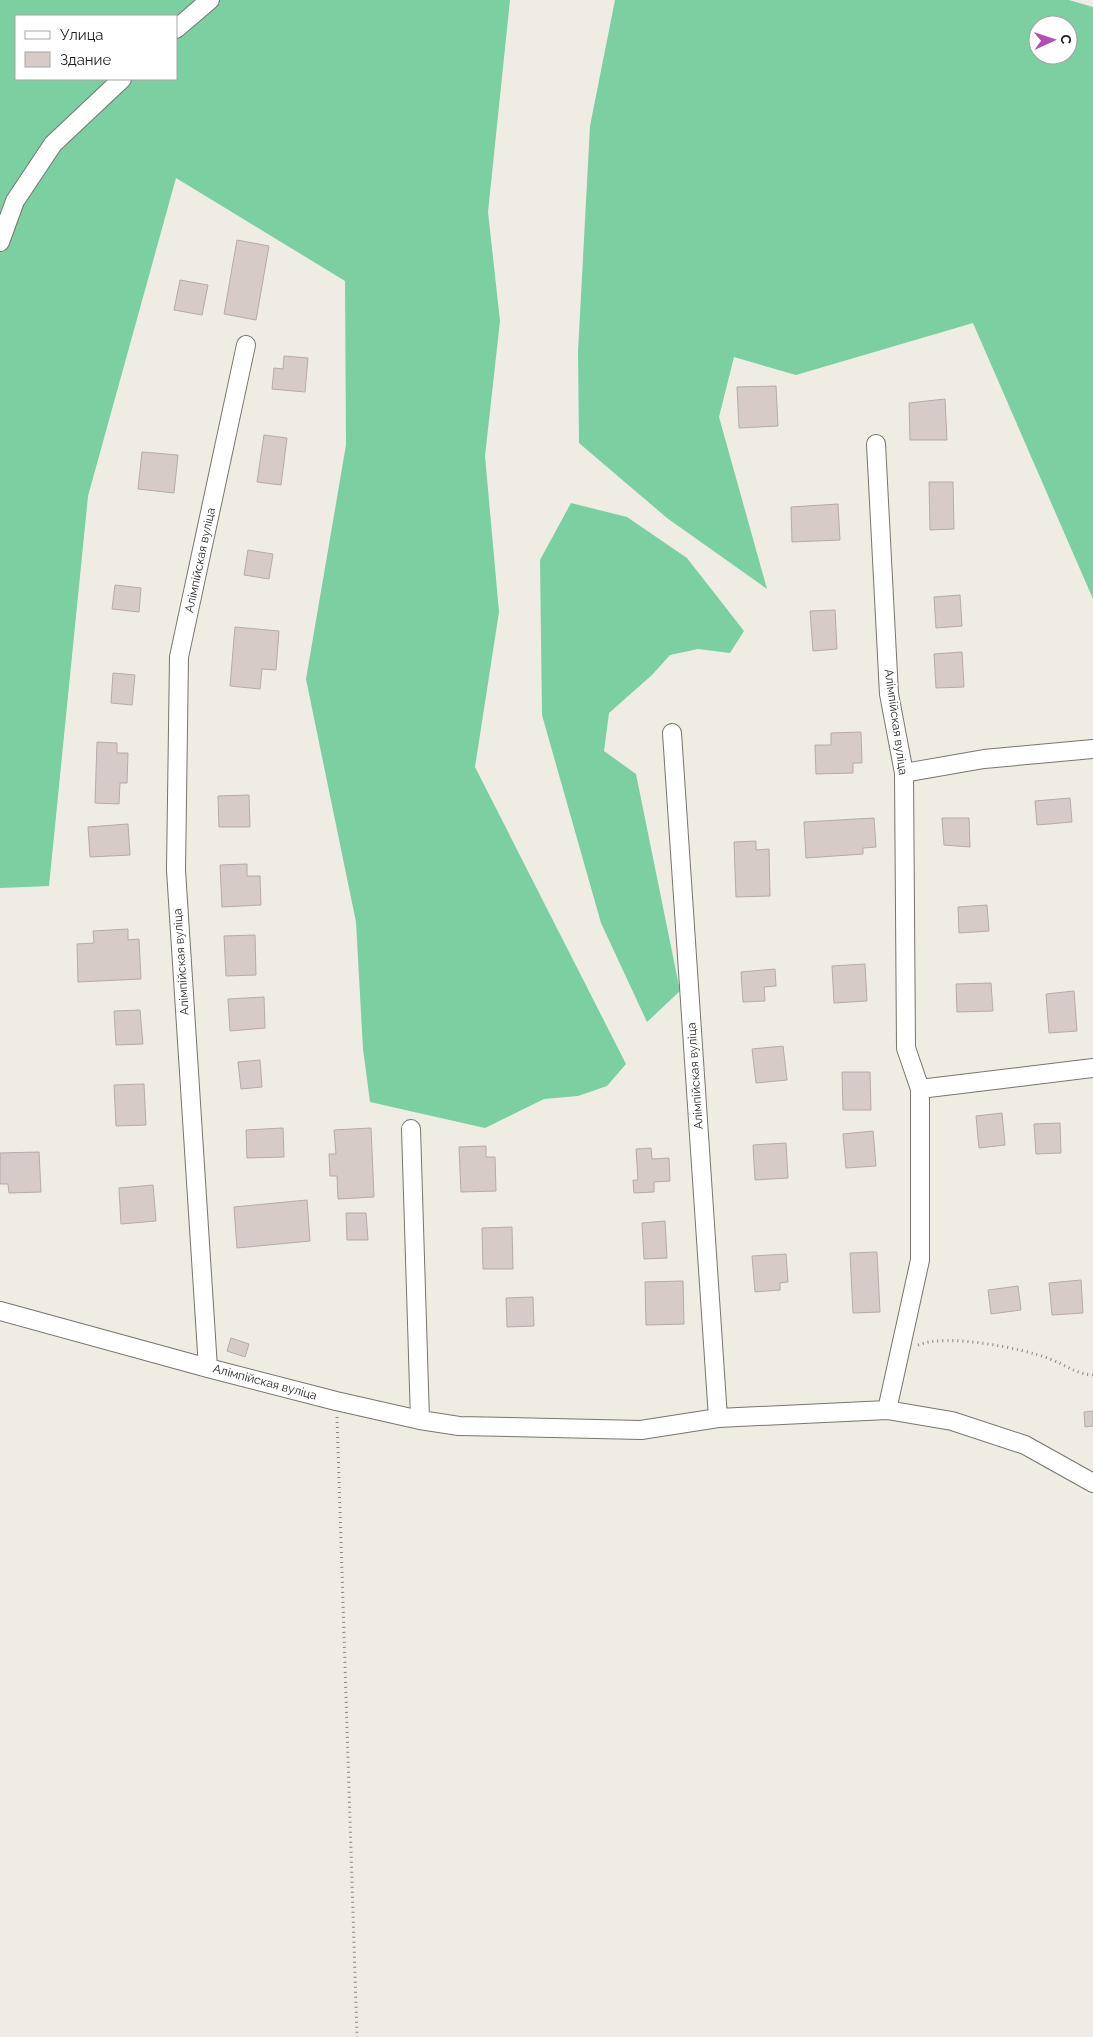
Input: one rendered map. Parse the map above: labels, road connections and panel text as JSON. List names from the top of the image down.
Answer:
{
  "streets": {
    "street": ["Алімпійская вуліца"]
  },
  "legend": ["Улица", "Здание"],
  "north": "right"
}
